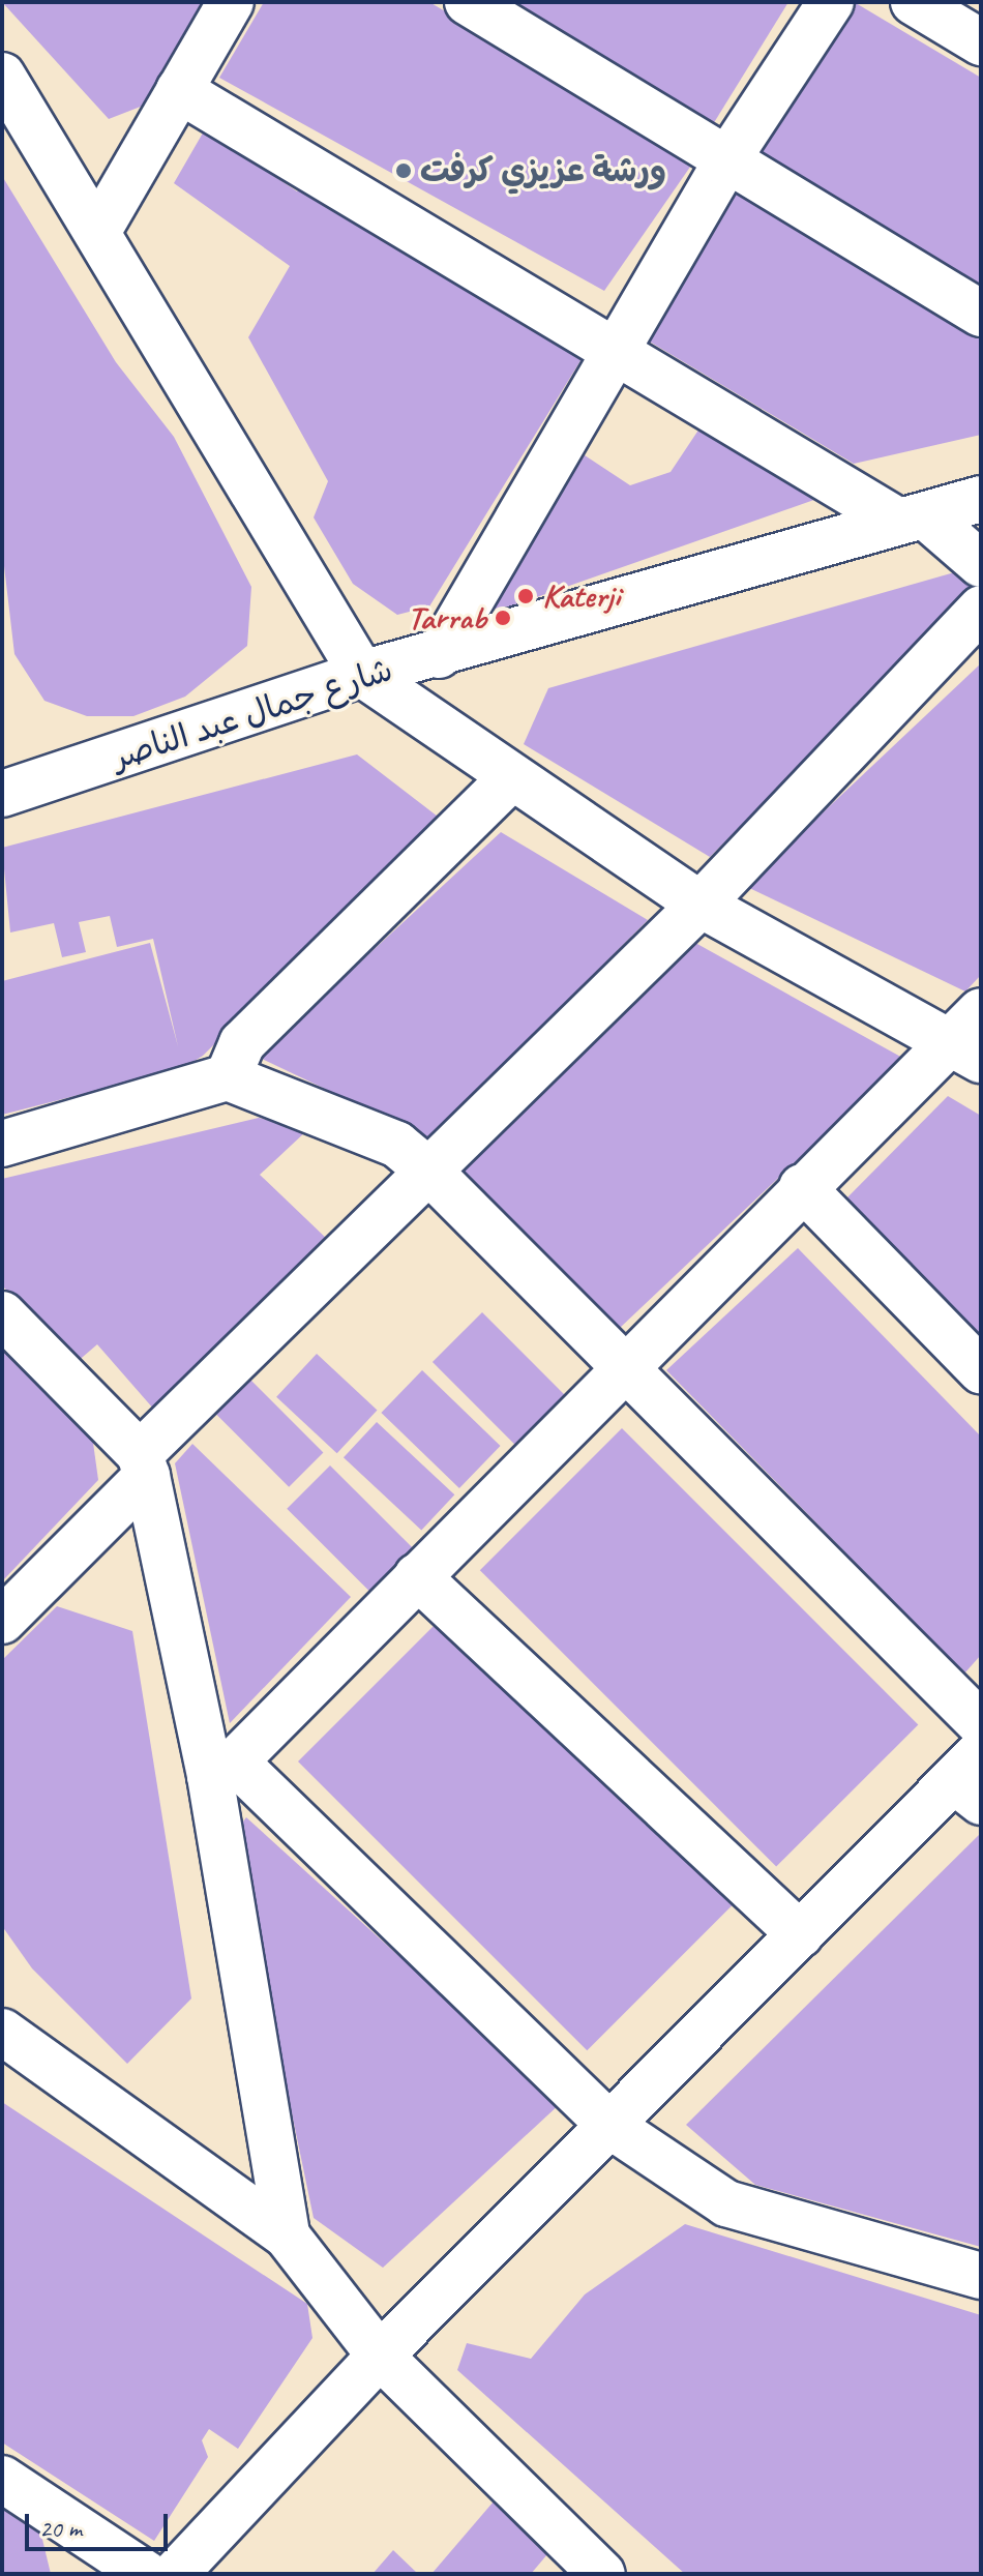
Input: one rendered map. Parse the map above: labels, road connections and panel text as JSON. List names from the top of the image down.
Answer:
{
  "streets": {
    "street": ["شارع جمال عبد الناصر"]
  },
  "places": ["ورشة عزيزي كرفت", "Katerji", "Tarrab"],
  "scale_bar": "20 m"
}
